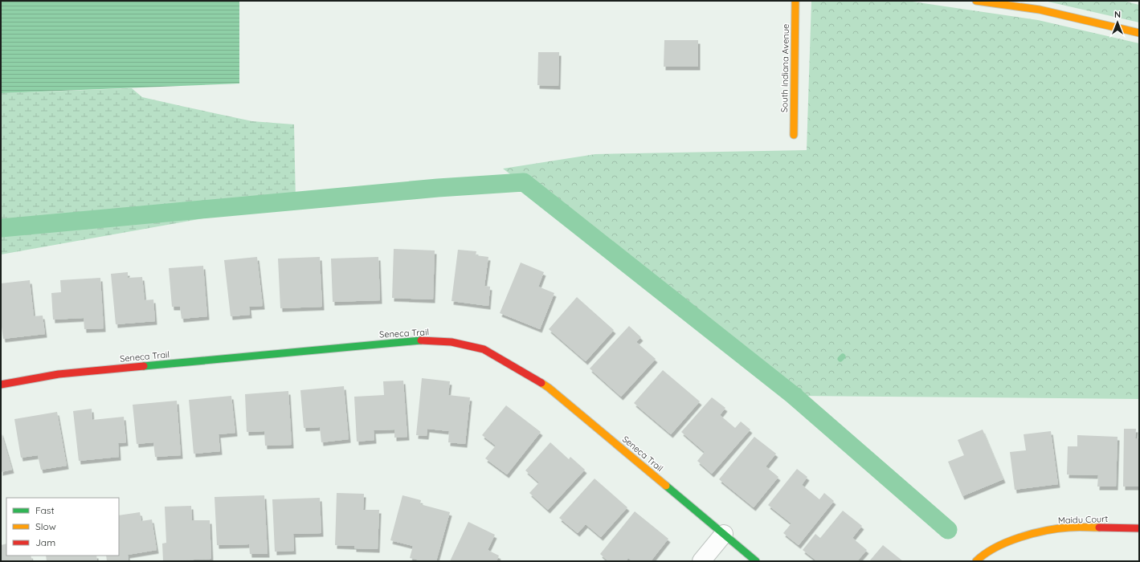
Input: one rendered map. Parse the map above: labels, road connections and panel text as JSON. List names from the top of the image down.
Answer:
{
  "streets": {
    "street": ["South Indiana Avenue", "Seneca Trail", "Maidu Court"]
  },
  "legend": ["Fast", "Slow", "Jam"],
  "north": "top"
}
